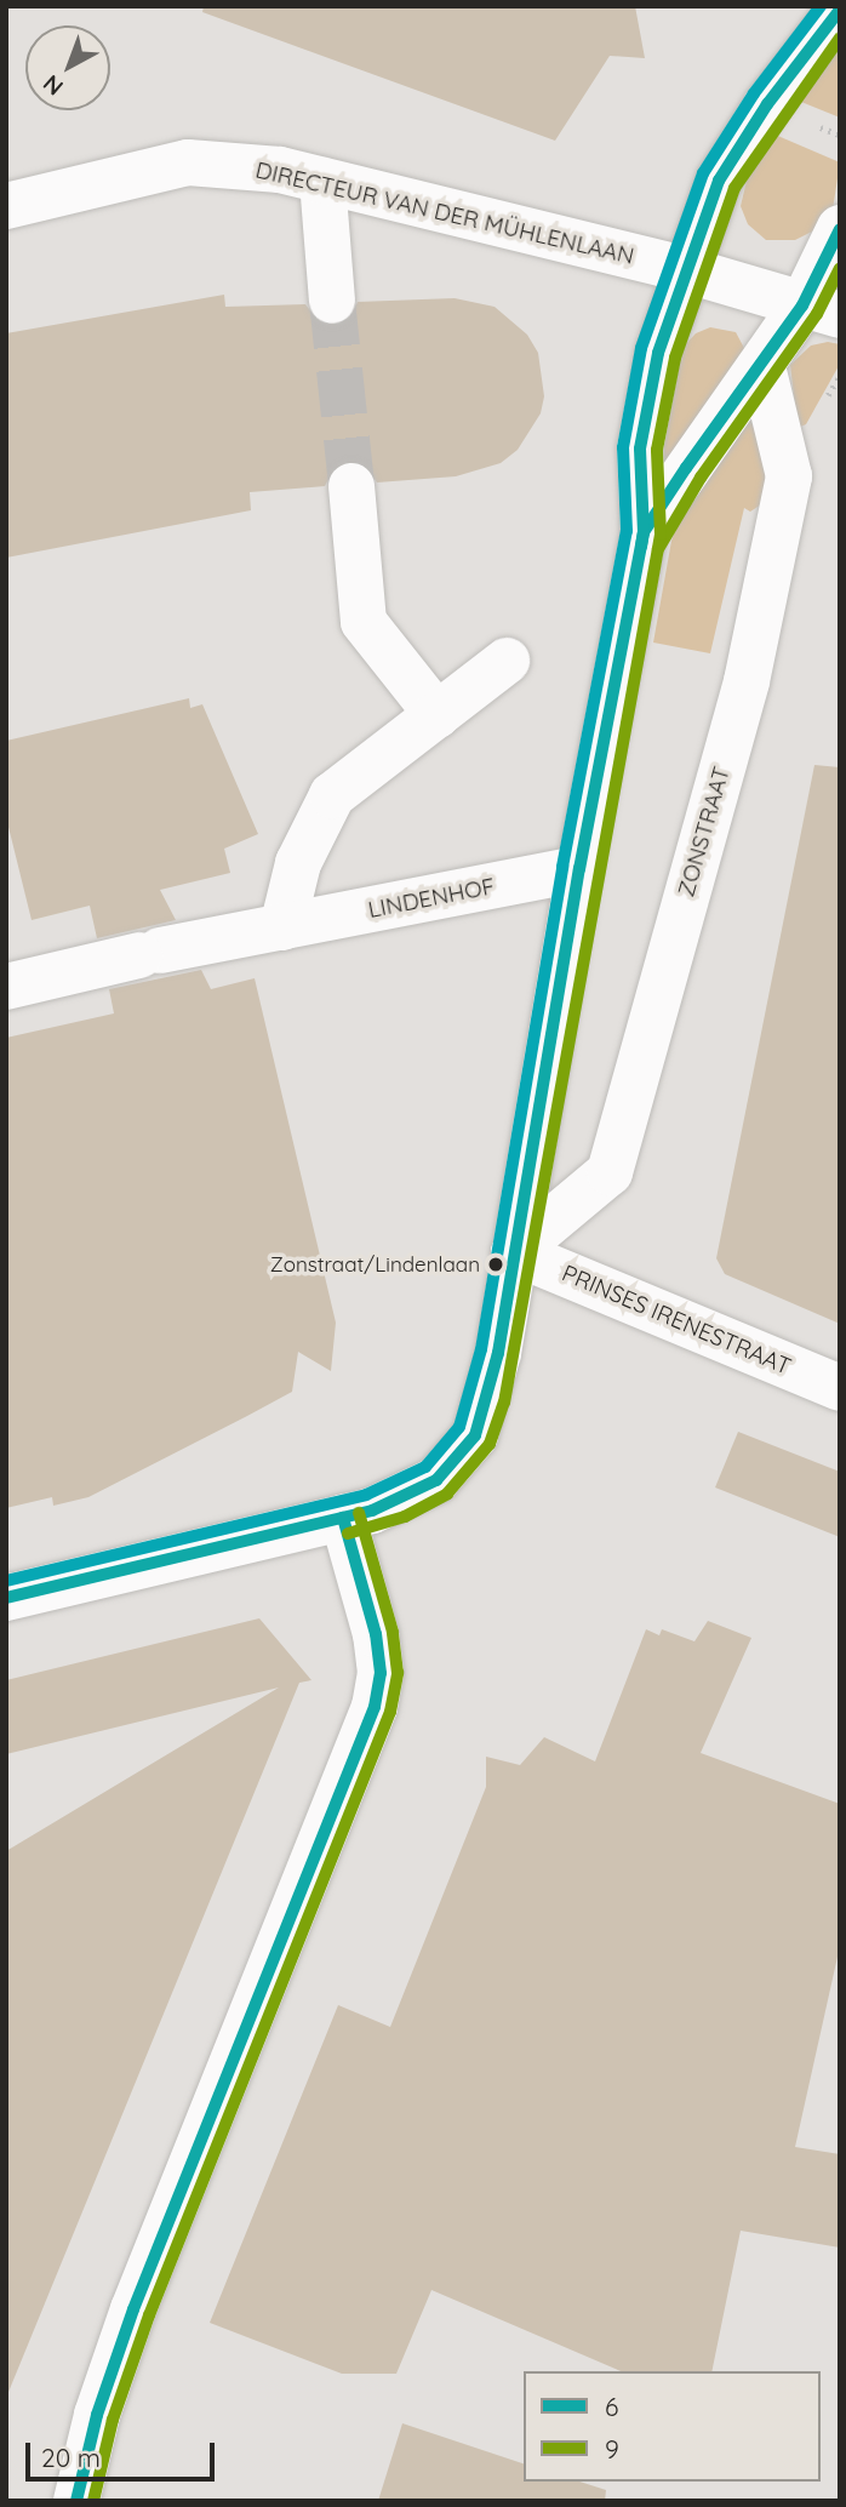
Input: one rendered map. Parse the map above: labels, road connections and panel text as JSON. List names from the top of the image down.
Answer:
{
  "streets": {
    "street": [
      "DIRECTEUR VAN DER MÜHLENLAAN",
      "ZONSTRAAT",
      "LINDENHOF",
      "PRINSES IRENESTRAAT"
    ]
  },
  "crossings": [
    ["ZONSTRAAT", "PRINSES IRENESTRAAT"]
  ],
  "places": ["Zonstraat/Lindenlaan"],
  "lines": ["transit line 6", "transit line 9"],
  "legend": ["6", "9"],
  "scale_bar": "20 m",
  "north": "bottom left"
}
